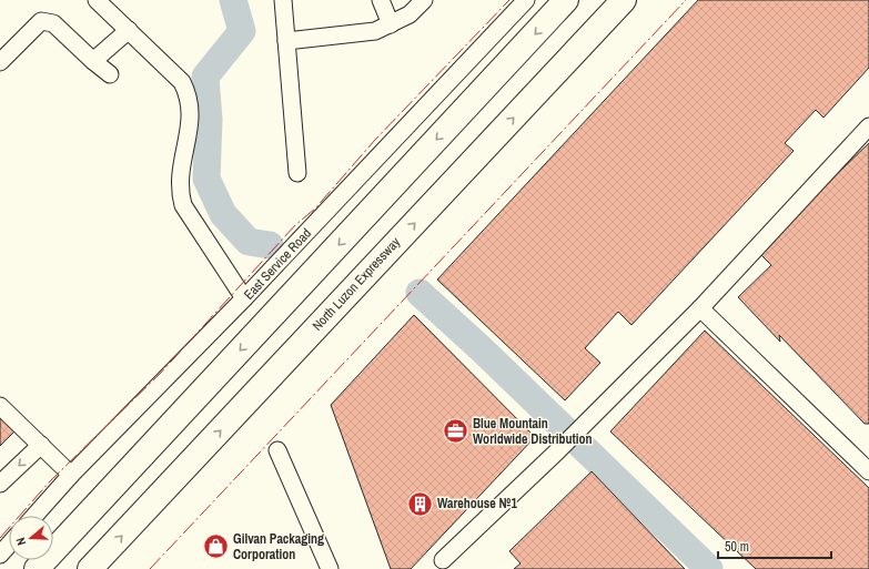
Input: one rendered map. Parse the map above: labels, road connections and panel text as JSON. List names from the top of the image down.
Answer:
{
  "streets": {
    "highway": ["North Luzon Expressway"],
    "street": ["East Service Road"]
  },
  "places": {
    "office": ["Blue Mountain Worldwide Distribution"],
    "building": ["Warehouse №1"],
    "shop": ["Gilvan Packaging Corporation"]
  },
  "scale_bar": "50 m",
  "north": "left"
}
